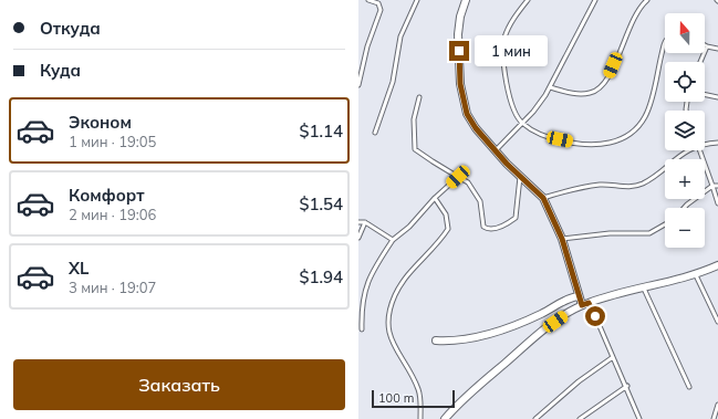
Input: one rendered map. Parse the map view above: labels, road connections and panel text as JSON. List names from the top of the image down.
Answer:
{
  "scale_bar": "100 m",
  "north": "top",
  "page": {
    "banner": ["Откуда", "Куда"],
    "map_buttons": ["+", "−"],
    "bubble": "1 мин",
    "list": [
      {
        "name": "Эконом",
        "note": "1 мин · 19:05",
        "value": "$1.14"
      },
      {
        "name": "Комфорт",
        "note": "2 мин · 19:06",
        "value": "$1.54"
      },
      {
        "name": "XL",
        "note": "3 мин · 19:07",
        "value": "$1.94"
      }
    ],
    "buttons": "Заказать",
    "scale": "100 m"
  }
}
